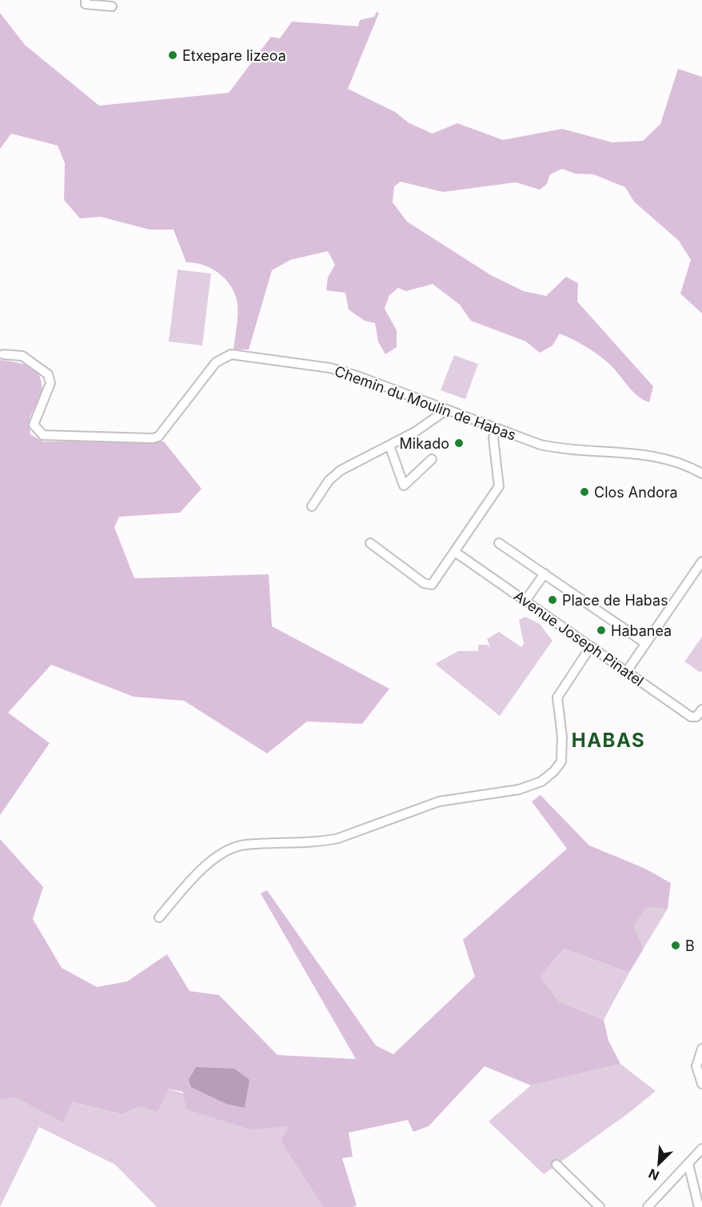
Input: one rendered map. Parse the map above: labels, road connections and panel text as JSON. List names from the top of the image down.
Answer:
{
  "streets": {
    "street": ["Chemin du Moulin de Habas", "Avenue Joseph Pinatel"]
  },
  "districts": ["HABAS"],
  "places": [
    "Etxepare lizeoa",
    "Mikado",
    "Clos Andora",
    "Place de Habas",
    "Habanea",
    "B"
  ],
  "north": "bottom left"
}
